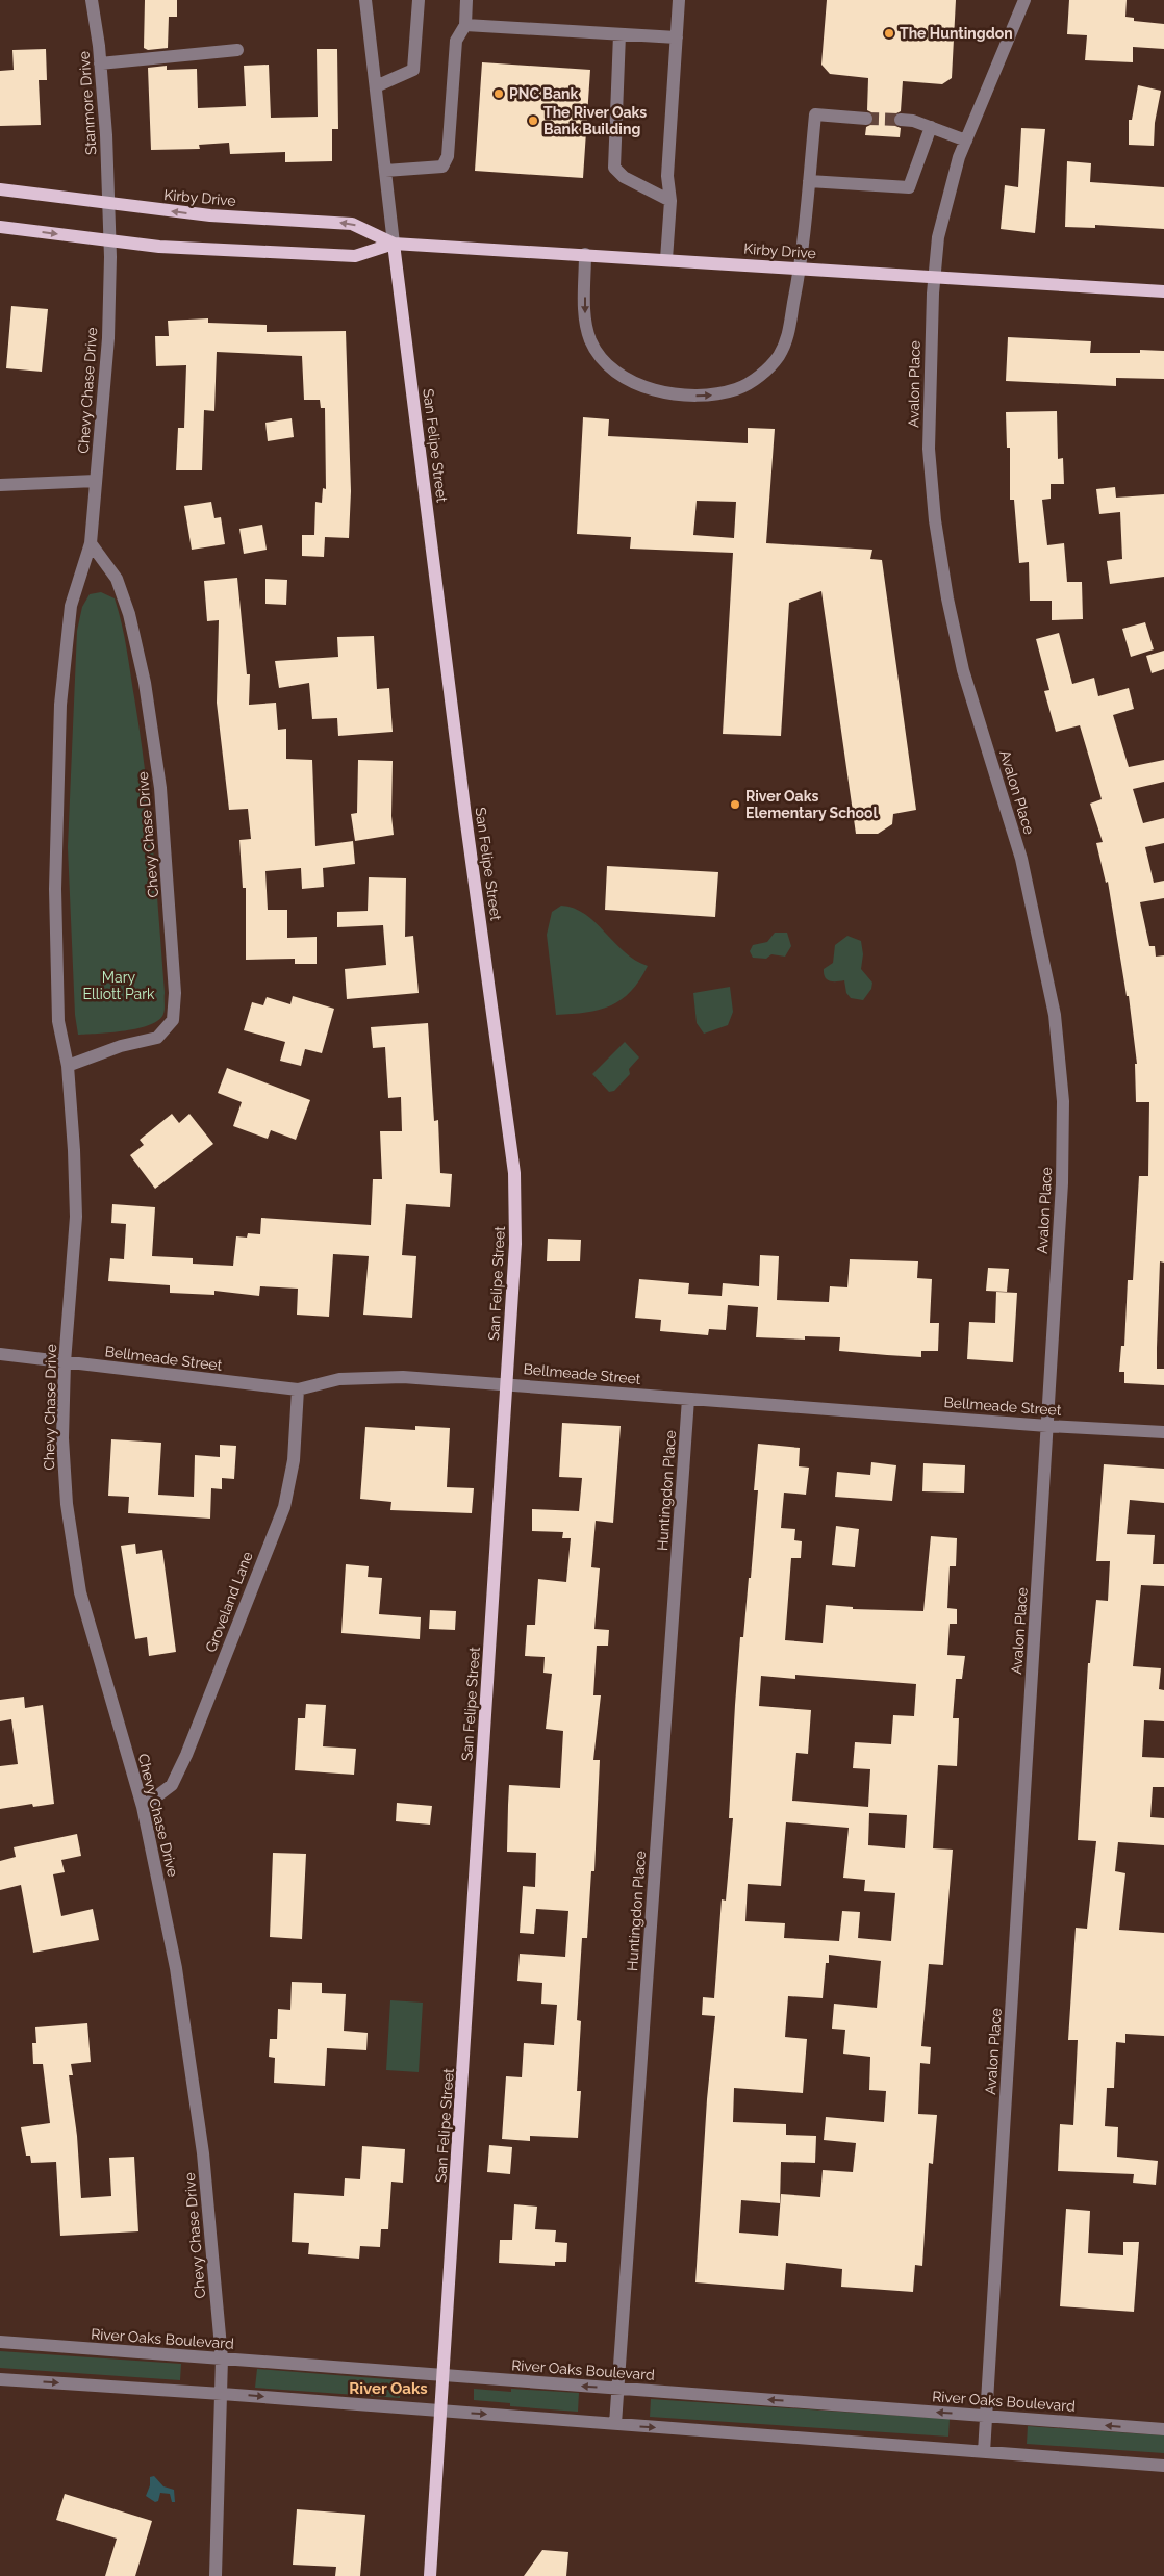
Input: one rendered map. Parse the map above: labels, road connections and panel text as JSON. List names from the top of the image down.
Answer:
{
  "streets": {
    "main road": ["Kirby Drive", "San Felipe Street"],
    "street": [
      "Stanmore Drive",
      "Avalon Place",
      "Chevy Chase Drive",
      "Bellmeade Street",
      "Huntingdon Place",
      "Groveland Lane",
      "River Oaks Boulevard"
    ]
  },
  "crossings": [
    ["Stanmore Drive", "Kirby Drive"],
    ["Stanmore Drive", "Chevy Chase Drive"],
    ["Kirby Drive", "Avalon Place"],
    ["Kirby Drive", "Chevy Chase Drive"],
    ["Kirby Drive", "San Felipe Street"],
    ["Avalon Place", "Bellmeade Street"],
    ["Avalon Place", "River Oaks Boulevard"],
    ["Chevy Chase Drive", "Bellmeade Street"],
    ["Chevy Chase Drive", "Groveland Lane"],
    ["Chevy Chase Drive", "River Oaks Boulevard"],
    ["San Felipe Street", "Bellmeade Street"],
    ["San Felipe Street", "River Oaks Boulevard"],
    ["Bellmeade Street", "Huntingdon Place"],
    ["Bellmeade Street", "Groveland Lane"],
    ["Huntingdon Place", "River Oaks Boulevard"]
  ],
  "districts": ["River Oaks"],
  "parks": ["Mary Elliott Park"],
  "places": [
    "The Huntingdon",
    "PNC Bank",
    "The River Oaks Bank Building",
    "River Oaks Elementary School"
  ]
}
